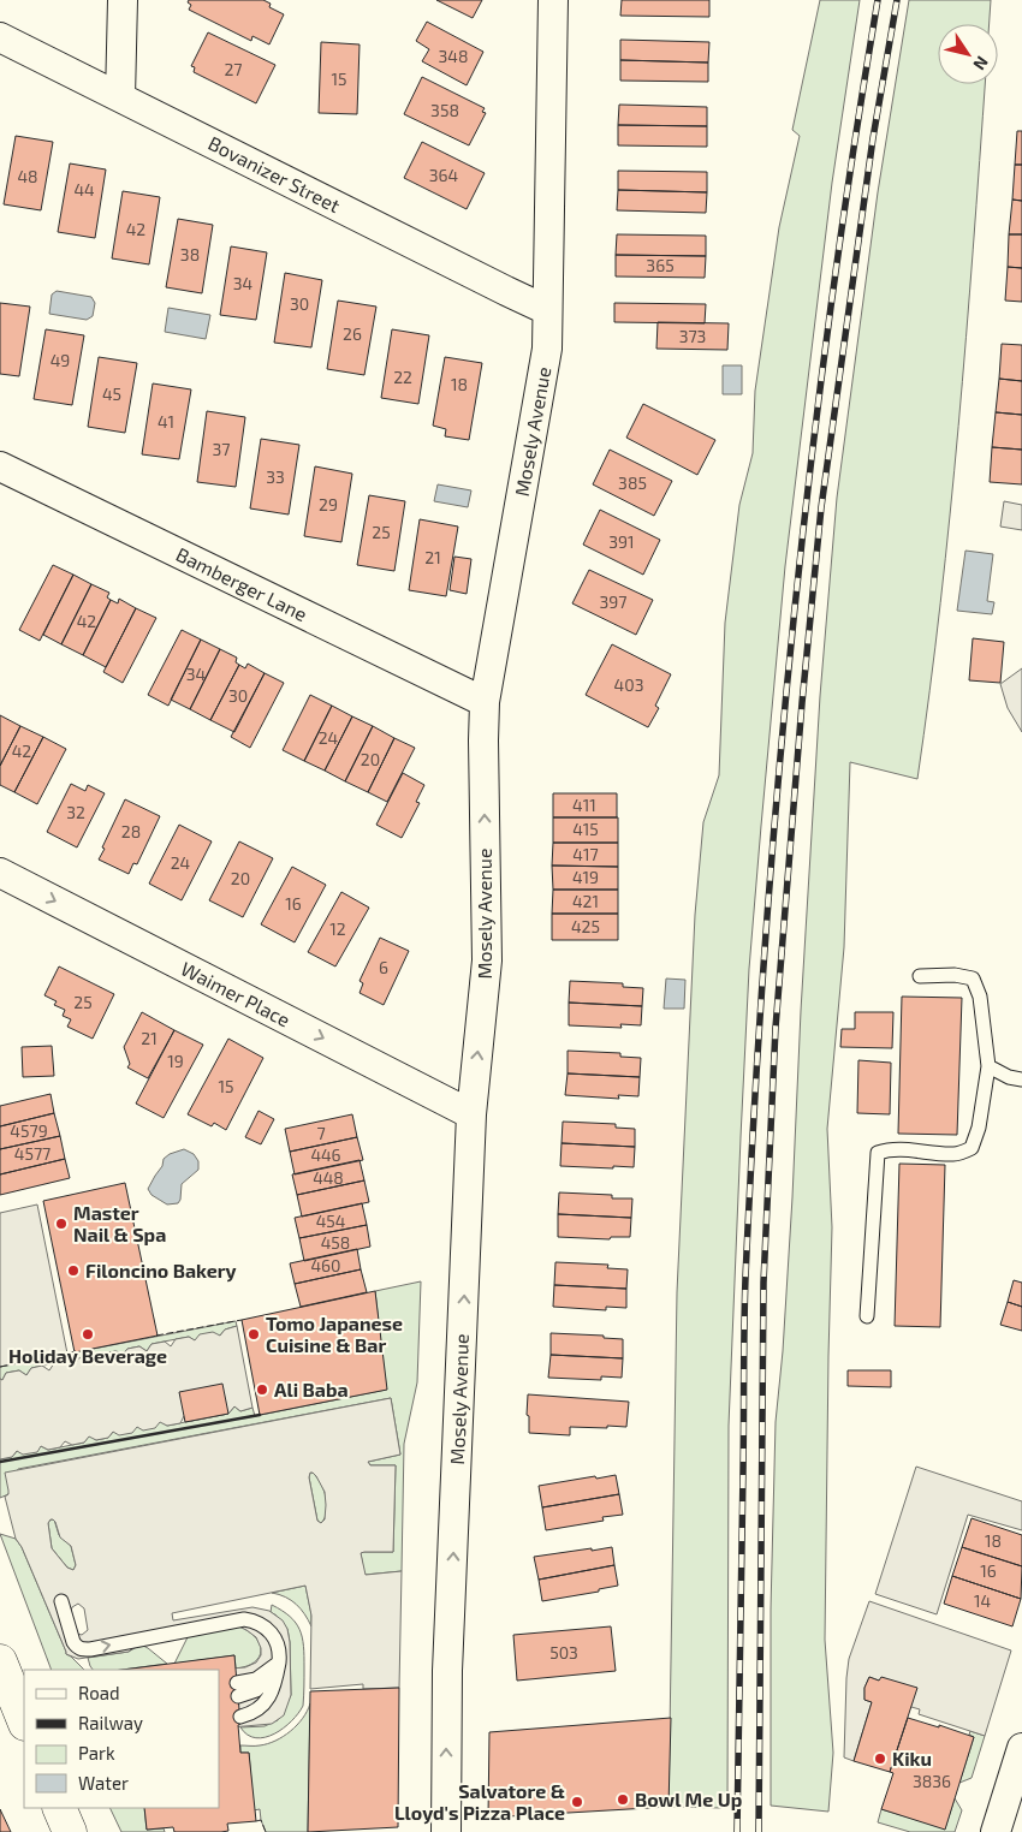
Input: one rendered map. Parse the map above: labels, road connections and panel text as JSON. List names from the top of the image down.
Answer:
{
  "streets": {
    "street": [
      "Bovanizer Street",
      "Mosely Avenue",
      "Bamberger Lane",
      "Waimer Place"
    ]
  },
  "crossings": [
    ["Bovanizer Street", "Mosely Avenue"],
    ["Mosely Avenue", "Bamberger Lane"],
    ["Mosely Avenue", "Waimer Place"]
  ],
  "one_way": ["Mosely Avenue", "Waimer Place"],
  "places": [
    "Master Nail & Spa",
    "Filoncino Bakery",
    "Holiday Beverage",
    "Tomo Japanese Cuisine & Bar",
    "Ali Baba",
    "Kiku",
    "Bowl Me Up",
    "Salvatore & Lloyd's Pizza Place"
  ],
  "house_numbers": [
    "348",
    "27",
    "15",
    "358",
    "364",
    "48",
    "44",
    "42",
    "38",
    "365",
    "34",
    "30",
    "26",
    "373",
    "49",
    "22",
    "18",
    "45",
    "41",
    "37",
    "33",
    "385",
    "29",
    "25",
    "391",
    "21",
    "397",
    "42",
    "34",
    "403",
    "30",
    "24",
    "42",
    "20",
    "411",
    "32",
    "415",
    "28",
    "417",
    "24",
    "419",
    "20",
    "421",
    "16",
    "425",
    "12",
    "6",
    "25",
    "21",
    "19",
    "15",
    "4579",
    "7",
    "4577",
    "446",
    "448",
    "454",
    "458",
    "460",
    "18",
    "16",
    "14",
    "503",
    "3836"
  ],
  "legend": [
    "Road",
    "Railway",
    "Park",
    "Water"
  ],
  "north": "bottom right"
}
